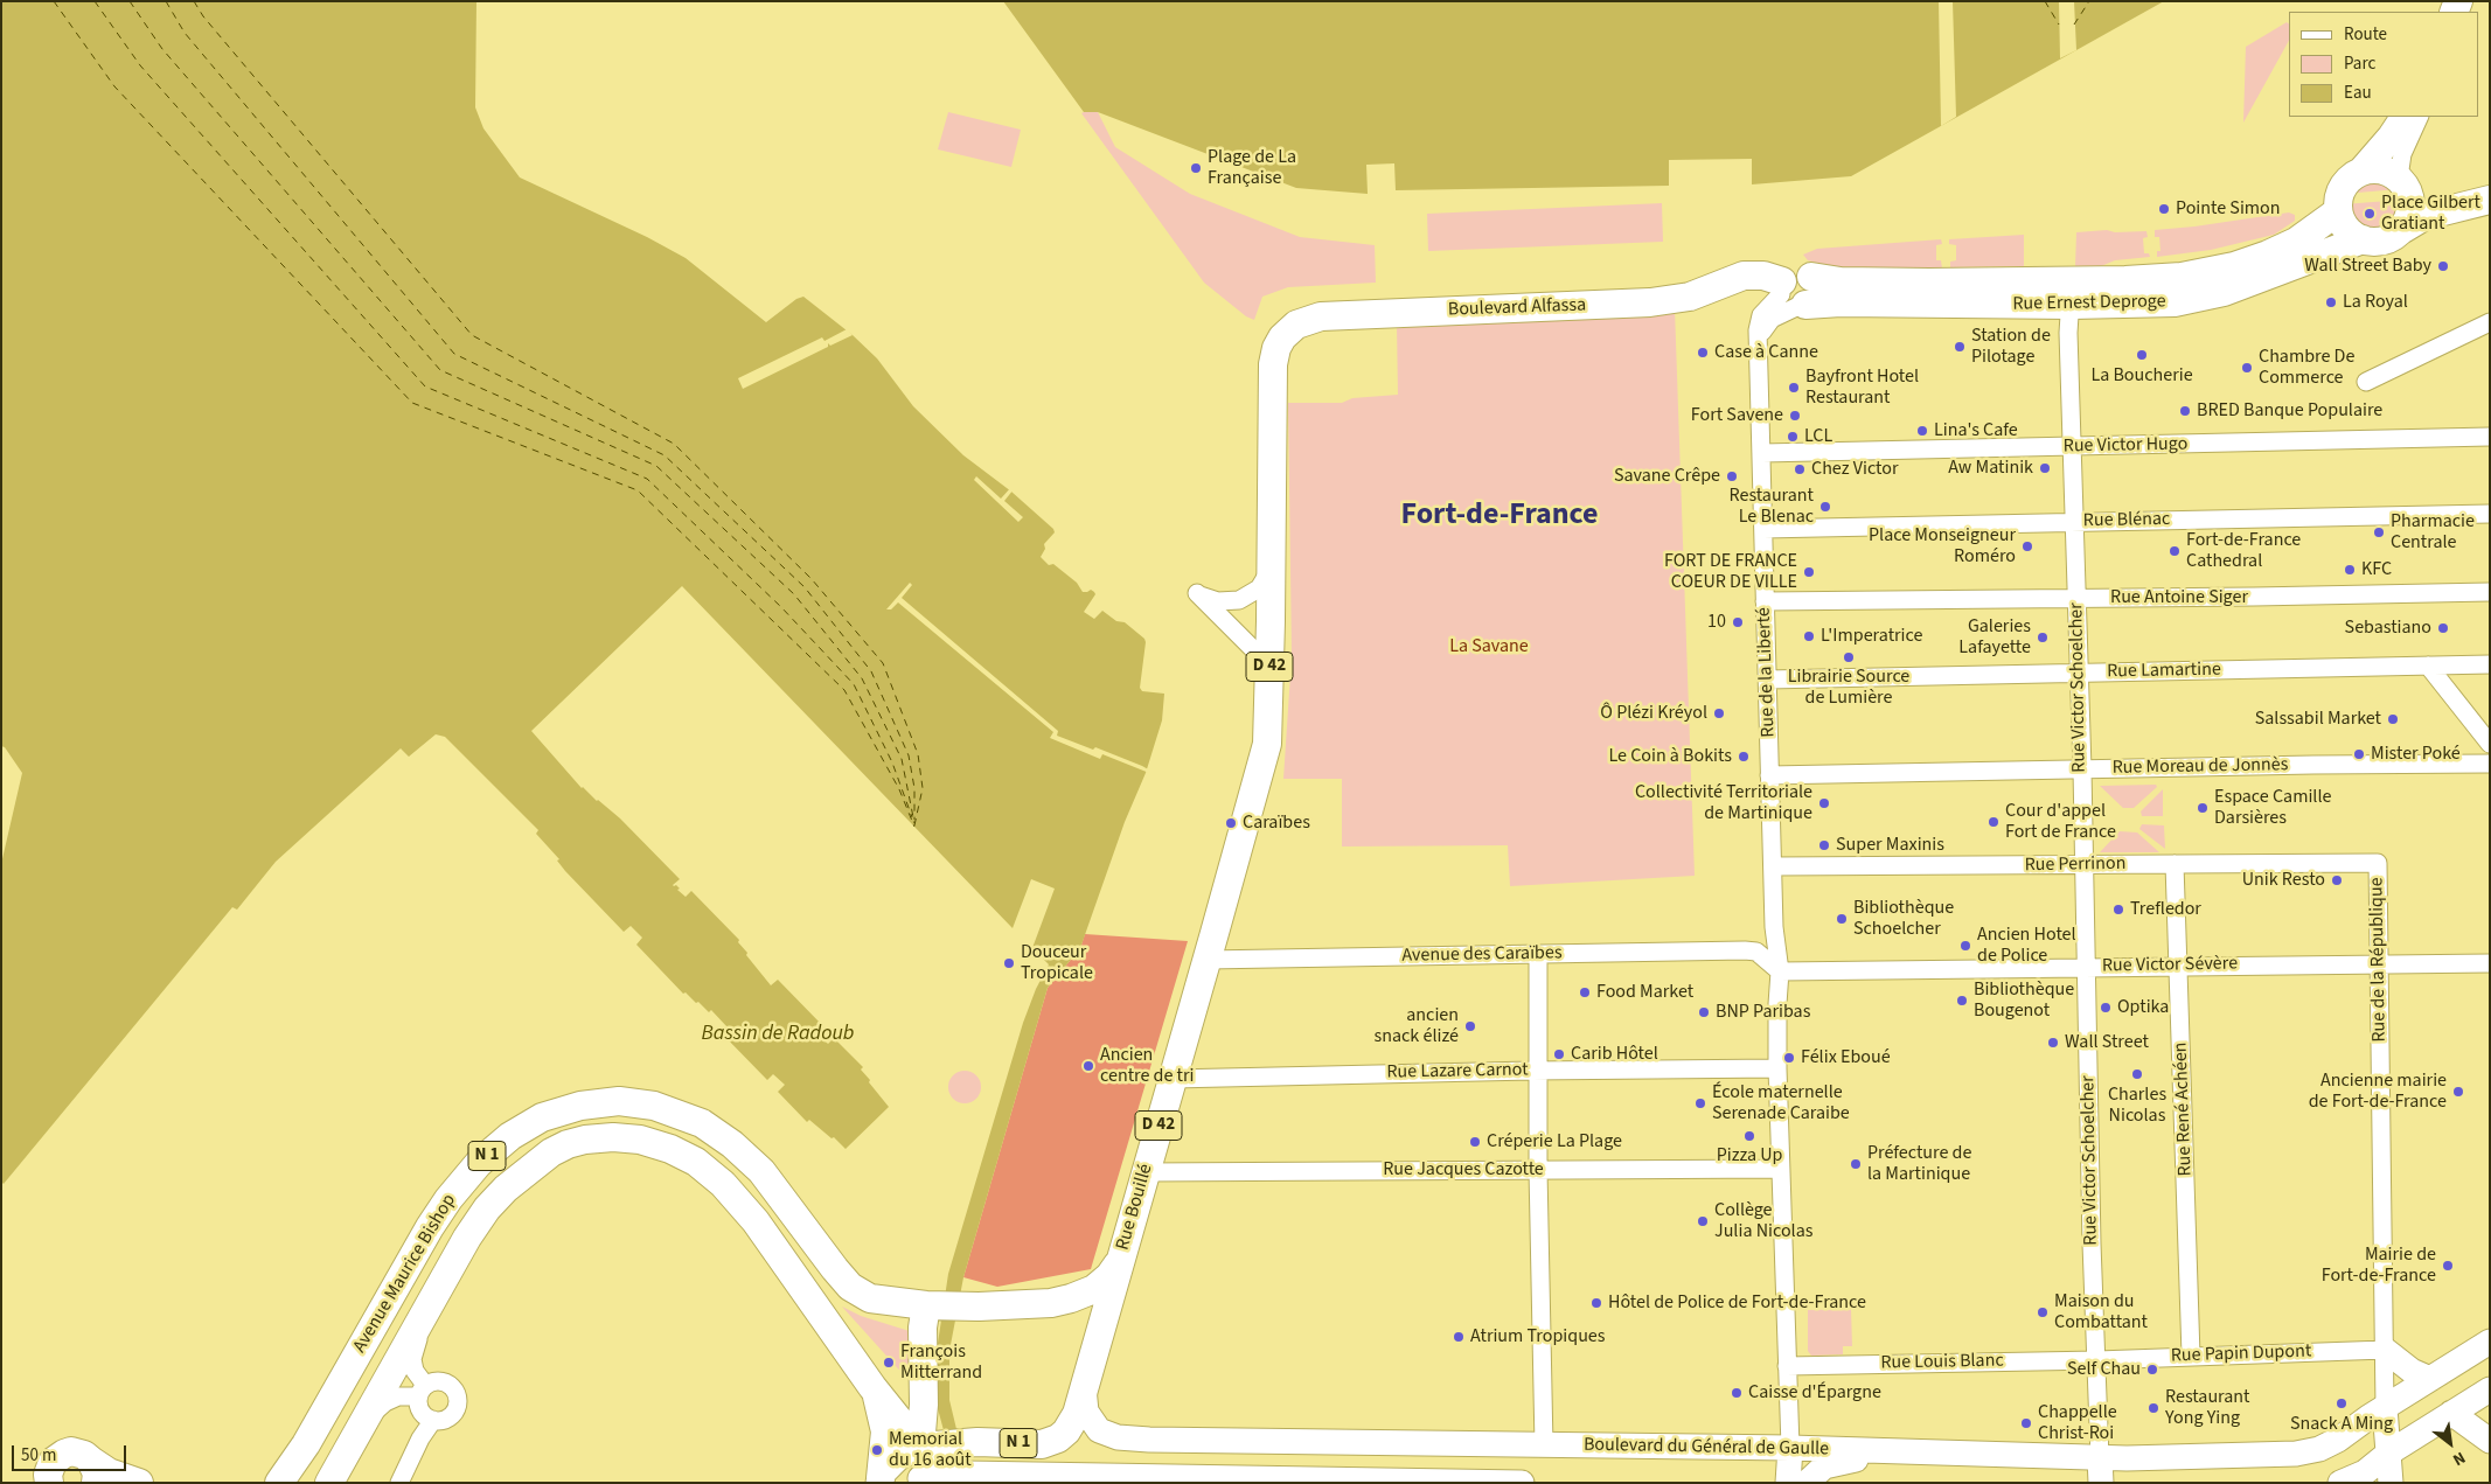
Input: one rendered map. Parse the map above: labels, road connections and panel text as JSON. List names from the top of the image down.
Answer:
{
  "streets": {
    "main road": [
      "Rue Ernest Deproge",
      "Boulevard Alfassa",
      "D 42",
      "N 1",
      "Rue Bouillé",
      "Avenue Maurice Bishop",
      "Boulevard du Général de Gaulle"
    ],
    "street": [
      "Rue Victor Hugo",
      "Rue Blénac",
      "Rue Antoine Siger",
      "Rue Lamartine",
      "Rue de la Liberté",
      "Rue Victor Schoelcher",
      "Rue Moreau de Jonnès",
      "Rue Perrinon",
      "Avenue des Caraïbes",
      "Rue de la République",
      "Rue Victor Sévère",
      "Rue Lazare Carnot",
      "Rue René Achéen",
      "Rue Jacques Cazotte",
      "Rue Papin Dupont",
      "Rue Louis Blanc"
    ]
  },
  "crossings": [
    ["Rue Ernest Deproge", "Boulevard Alfassa"],
    ["Rue Ernest Deproge", "Rue de la Liberté"],
    ["Rue Ernest Deproge", "Rue Victor Schoelcher"],
    ["Boulevard Alfassa", "D 42"],
    ["Boulevard Alfassa", "Rue de la Liberté"],
    ["Rue Victor Hugo", "Rue de la Liberté"],
    ["Rue Victor Hugo", "Rue Victor Schoelcher"],
    ["Rue Blénac", "Rue de la Liberté"],
    ["Rue Blénac", "Rue Victor Schoelcher"],
    ["Rue Antoine Siger", "Rue de la Liberté"],
    ["Rue Antoine Siger", "Rue Victor Schoelcher"],
    ["D 42", "Avenue des Caraïbes"],
    ["D 42", "Rue Bouillé"],
    ["Rue Lamartine", "Rue de la Liberté"],
    ["Rue Lamartine", "Rue Victor Schoelcher"],
    ["Rue de la Liberté", "Rue Moreau de Jonnès"],
    ["Rue de la Liberté", "Rue Perrinon"],
    ["Rue de la Liberté", "Avenue des Caraïbes"],
    ["Rue de la Liberté", "Rue Victor Sévère"],
    ["Rue de la Liberté", "Rue Lazare Carnot"],
    ["Rue de la Liberté", "Rue Jacques Cazotte"],
    ["Rue de la Liberté", "Rue Louis Blanc"],
    ["Rue de la Liberté", "Boulevard du Général de Gaulle"],
    ["Rue Victor Schoelcher", "Rue Moreau de Jonnès"],
    ["Rue Victor Schoelcher", "Rue Perrinon"],
    ["Rue Victor Schoelcher", "Rue Victor Sévère"],
    ["Rue Victor Schoelcher", "Rue Papin Dupont"],
    ["Rue Victor Schoelcher", "Rue Louis Blanc"],
    ["Rue Victor Schoelcher", "Boulevard du Général de Gaulle"],
    ["Rue Perrinon", "Rue de la République"],
    ["Rue Perrinon", "Rue René Achéen"],
    ["Avenue des Caraïbes", "Rue Bouillé"],
    ["Rue de la République", "Rue Victor Sévère"],
    ["Rue de la République", "Rue Papin Dupont"],
    ["Rue de la République", "Boulevard du Général de Gaulle"],
    ["Rue Victor Sévère", "Rue René Achéen"],
    ["Rue Lazare Carnot", "Rue Bouillé"],
    ["Rue René Achéen", "Rue Papin Dupont"],
    ["N 1", "Rue Bouillé"],
    ["N 1", "Avenue Maurice Bishop"],
    ["N 1", "Boulevard du Général de Gaulle"],
    ["Rue Jacques Cazotte", "Rue Bouillé"],
    ["Rue Bouillé", "Avenue Maurice Bishop"],
    ["Rue Bouillé", "Boulevard du Général de Gaulle"],
    ["Rue Papin Dupont", "Rue Louis Blanc"]
  ],
  "districts": ["Fort-de-France"],
  "water": ["Bassin de Radoub"],
  "parks": ["La Savane"],
  "places": [
    "Plage de La Française",
    "Pointe Simon",
    "Place Gilbert Gratiant",
    "Wall Street Baby",
    "La Royal",
    "Station de Pilotage",
    "Case à Canne",
    "La Boucherie",
    "Chambre De Commerce",
    "Bayfront Hotel Restaurant",
    "BRED Banque Populaire",
    "Fort Savene",
    "Lina's Cafe",
    "LCL",
    "Aw Matinik",
    "Chez Victor",
    "Savane Crêpe",
    "Restaurant Le Blenac",
    "Pharmacie Centrale",
    "Place Monseigneur Roméro",
    "Fort-de-France Cathedral",
    "KFC",
    "FORT DE FRANCE COEUR DE VILLE",
    "10",
    "Sebastiano",
    "L'Imperatrice",
    "Galeries Lafayette",
    "Librairie Source de Lumière",
    "Ô Plézi Kréyol",
    "Salssabil Market",
    "Mister Poké",
    "Le Coin à Bokits",
    "Collectivité Territoriale de Martinique",
    "Espace Camille Darsières",
    "Cour d'appel Fort de France",
    "Caraïbes",
    "Super Maxinis",
    "Unik Resto",
    "Trefledor",
    "Bibliothèque Schoelcher",
    "Ancien Hotel de Police",
    "Douceur Tropicale",
    "Food Market",
    "Bibliothèque Bougenot",
    "Optika",
    "BNP Paribas",
    "ancien snack élizé",
    "Wall Street",
    "Carib Hôtel",
    "Félix Eboué",
    "Ancien centre de tri",
    "Charles Nicolas",
    "Ancienne mairie de Fort-de-France",
    "École maternelle Serenade Caraibe",
    "Pizza Up",
    "Créperie La Plage",
    "Préfecture de la Martinique",
    "Collège Julia Nicolas",
    "Mairie de Fort-de-France",
    "Hôtel de Police de Fort-de-France",
    "Maison du Combattant",
    "Atrium Tropiques",
    "François Mitterrand",
    "Self Chau",
    "Caisse d'Épargne",
    "Snack A Ming",
    "Restaurant Yong Ying",
    "Chappelle Christ-Roi",
    "Memorial du 16 août"
  ],
  "legend": ["Route", "Parc", "Eau"],
  "scale_bar": "50 m",
  "north": "bottom right"
}
